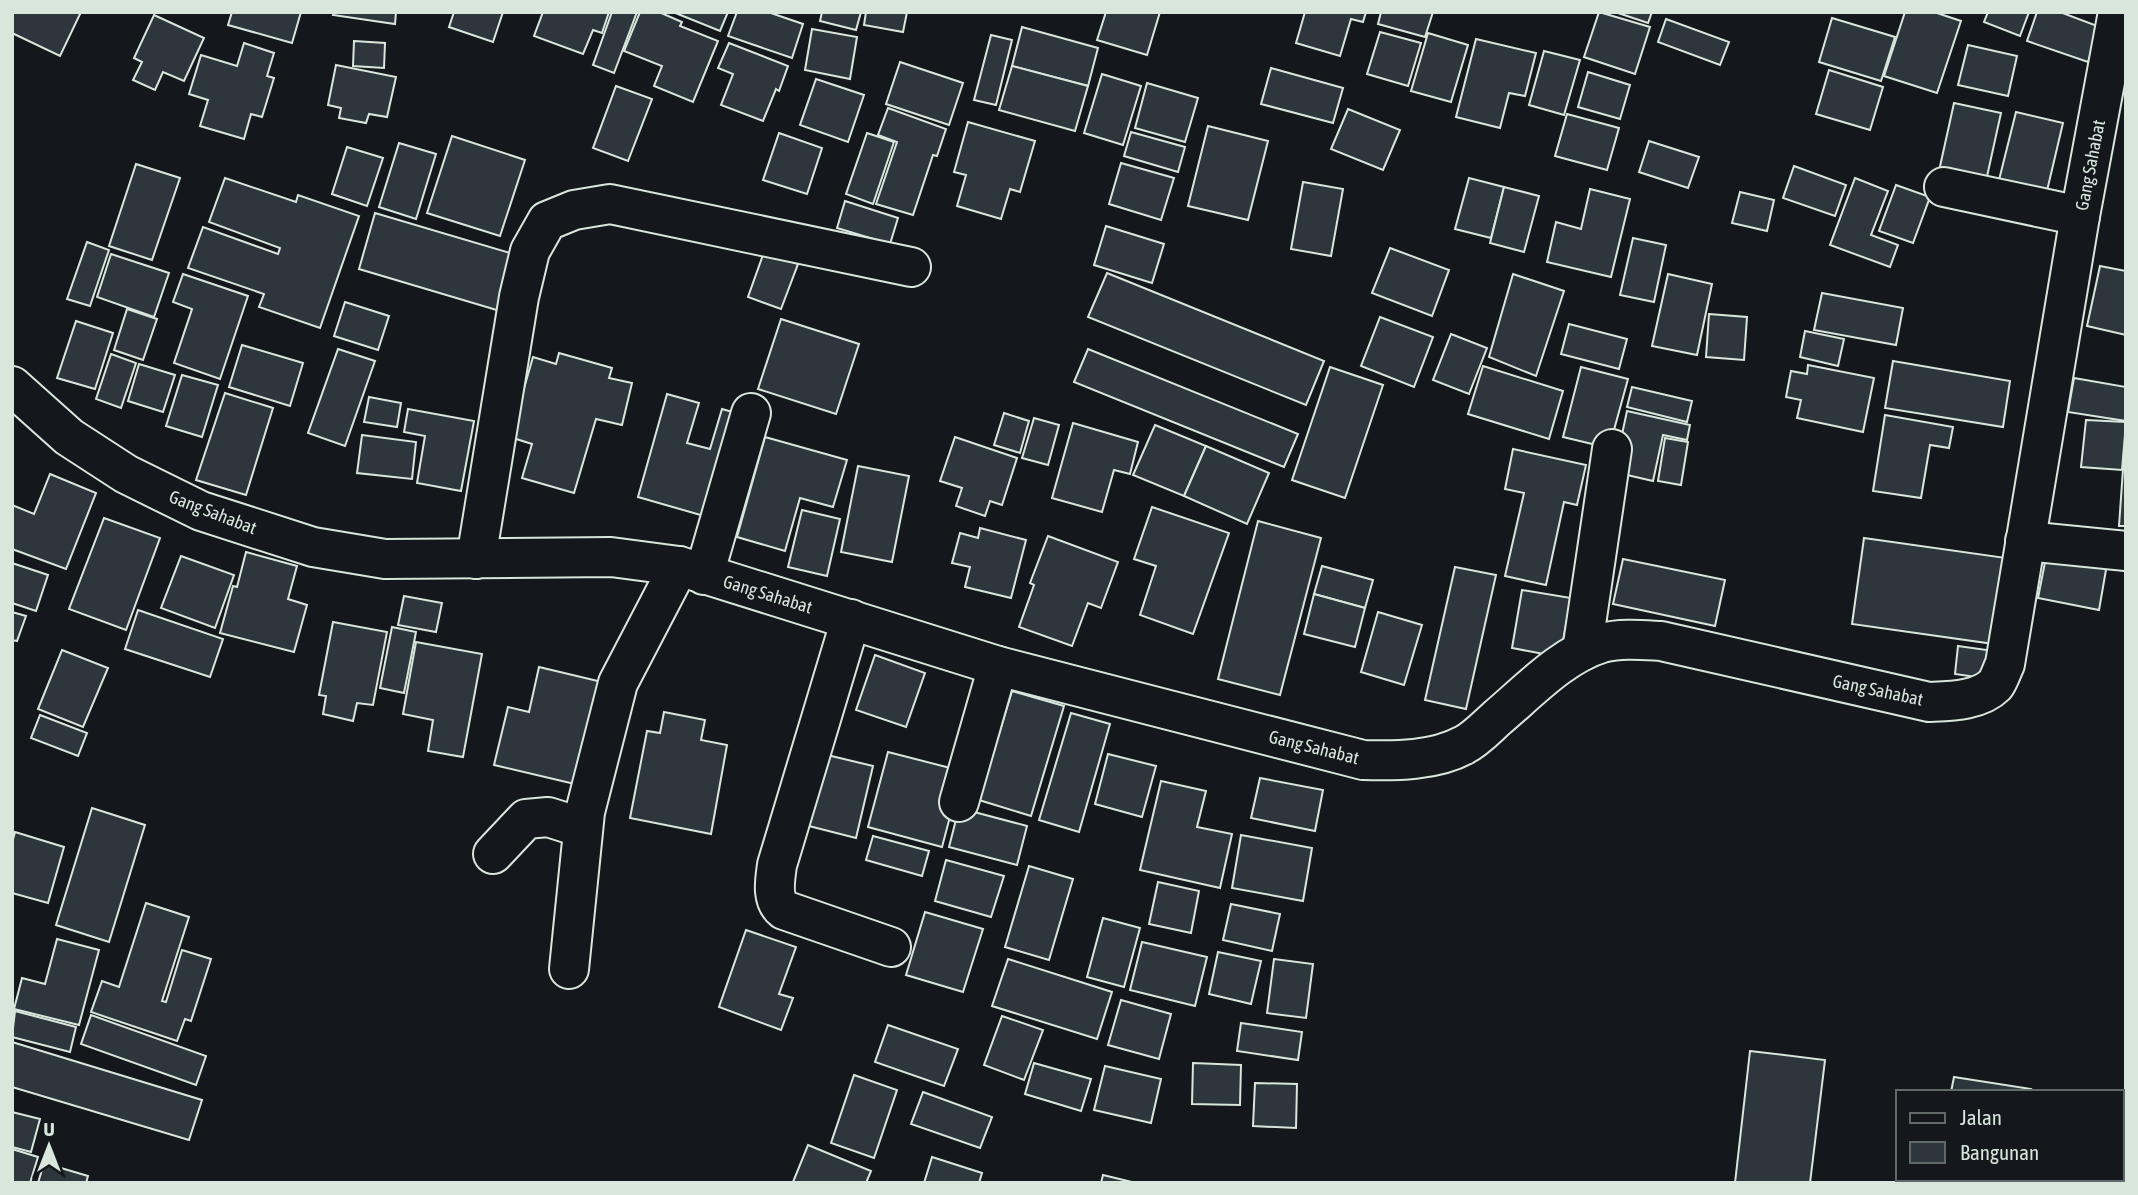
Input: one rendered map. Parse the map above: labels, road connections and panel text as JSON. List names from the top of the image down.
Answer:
{
  "streets": {
    "street": ["Gang Sahabat"]
  },
  "legend": ["Jalan", "Bangunan"],
  "north": "top"
}
